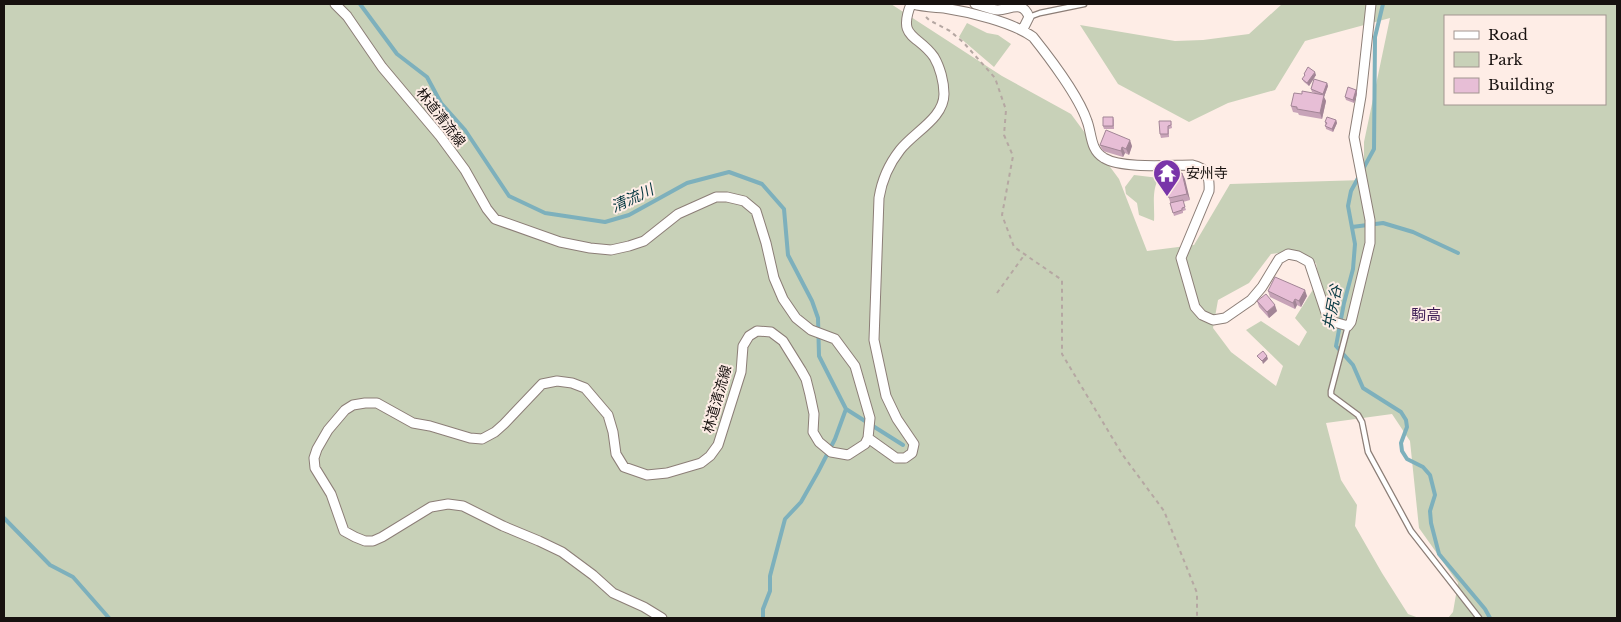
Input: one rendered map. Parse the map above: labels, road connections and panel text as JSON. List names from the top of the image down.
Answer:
{
  "streets": {
    "street": ["林道清流線"]
  },
  "districts": ["駒高"],
  "water": ["清流川", "井尻谷"],
  "places": {
    "temple": ["安州寺"]
  },
  "legend": ["Road", "Park", "Building"]
}
